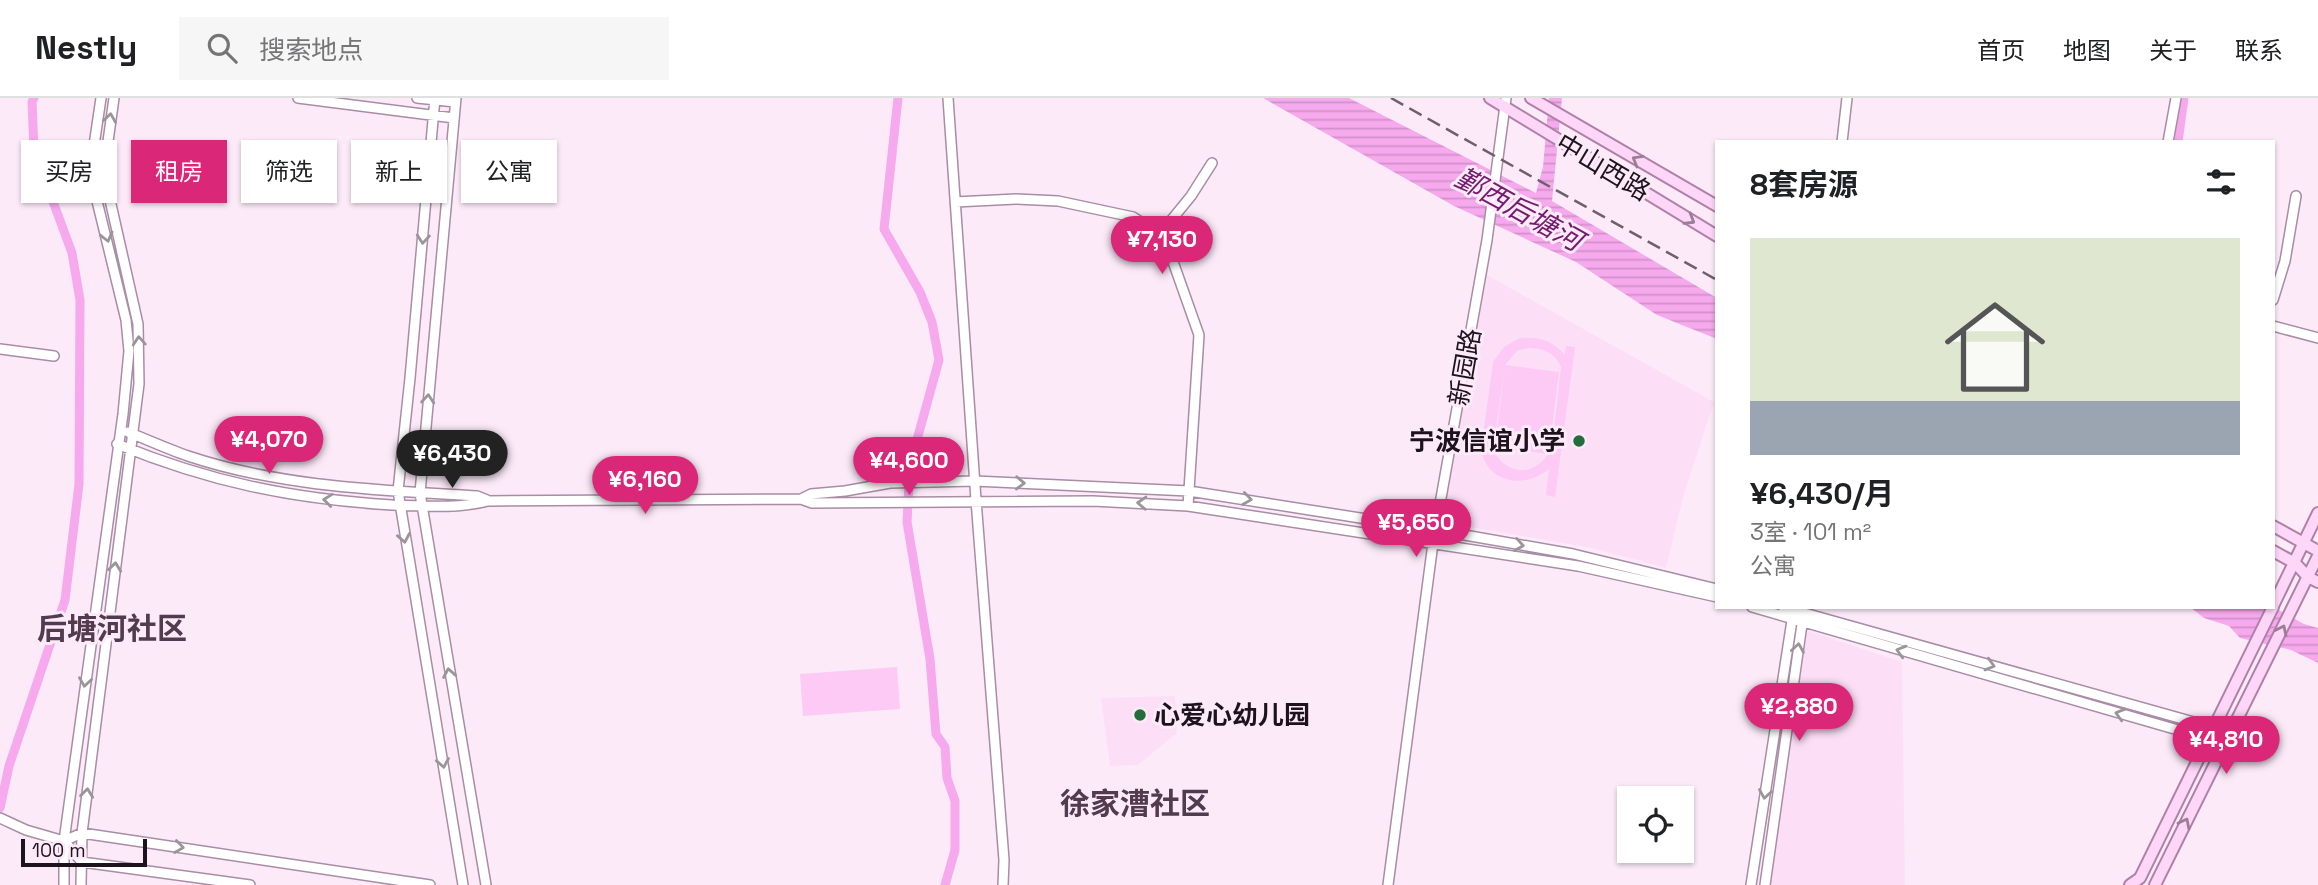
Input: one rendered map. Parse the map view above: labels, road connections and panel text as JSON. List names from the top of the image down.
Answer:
{
  "streets": {
    "main road": ["中山西路"],
    "street": ["新园路"]
  },
  "crossings": [
    ["中山西路", "新园路"]
  ],
  "districts": ["后塘河社区", "徐家漕社区"],
  "water": ["鄞西后塘河"],
  "places": ["宁波信谊小学", "心爱心幼儿园"],
  "scale_bar": "100 m",
  "page": {
    "header": "Nestly",
    "search": "搜索地点",
    "nav": [
      "首页",
      "地图",
      "关于",
      "联系"
    ],
    "chip": [
      "买房",
      "租房",
      "筛选",
      "新上",
      "公寓"
    ],
    "heading": "8套房源",
    "price": [
      "¥7,130",
      "¥4,070",
      "¥6,430",
      "¥4,600",
      "¥6,160",
      "¥5,650",
      "¥2,880",
      "¥4,810"
    ],
    "list": [
      {
        "name": "¥6,430/月",
        "note": "3室 · 101 m² · 公寓"
      }
    ],
    "scale": "100 m"
  }
}
